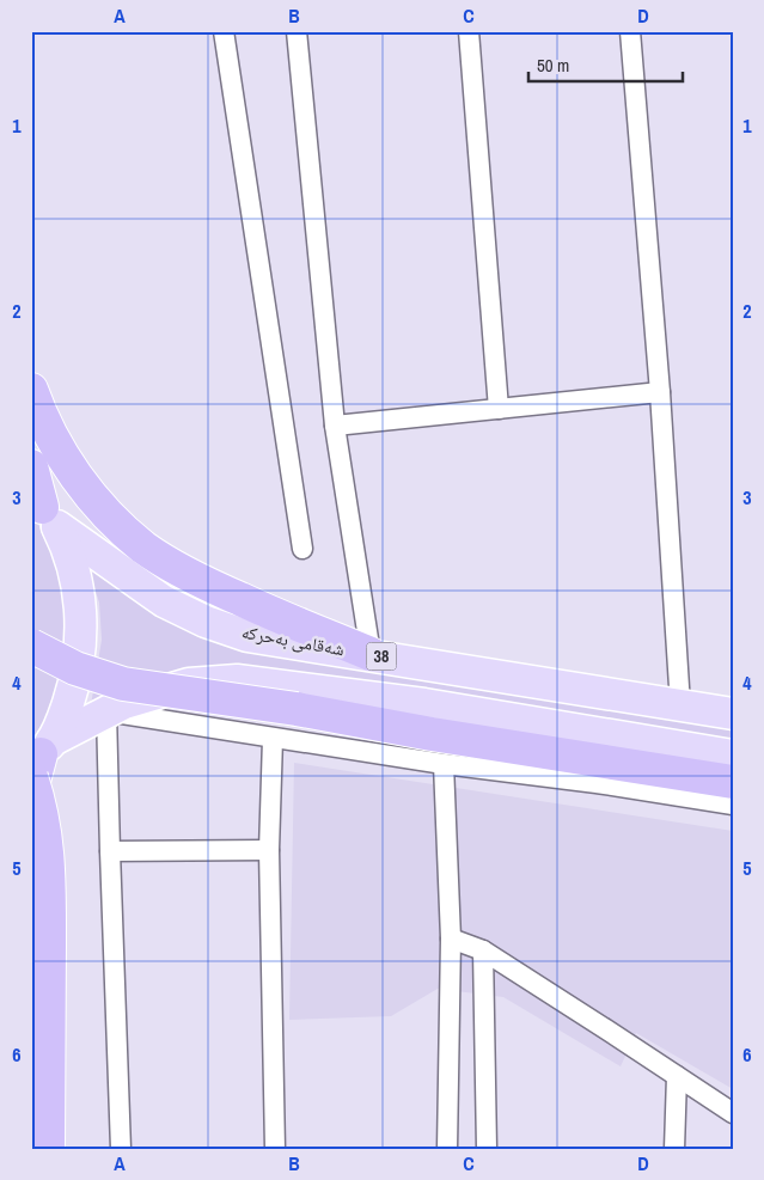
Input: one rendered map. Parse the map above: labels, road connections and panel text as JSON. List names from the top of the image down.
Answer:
{
  "streets": {
    "main road": ["شەقامی بەحرکە", "38"]
  },
  "scale_bar": "50 m",
  "grid": {
    "columns": [
      "A",
      "B",
      "C",
      "D"
    ],
    "rows": [
      "1",
      "2",
      "3",
      "4",
      "5",
      "6"
    ]
  }
}
